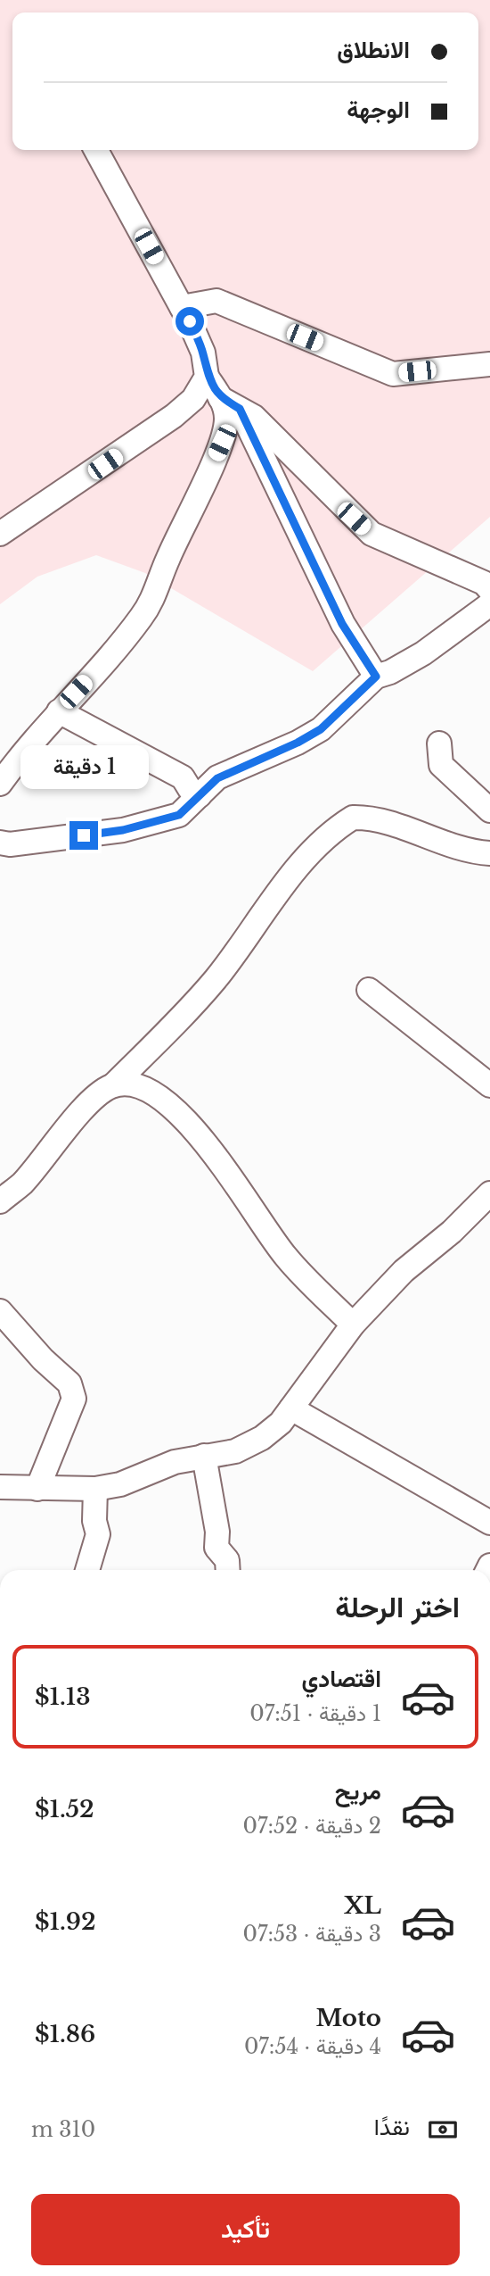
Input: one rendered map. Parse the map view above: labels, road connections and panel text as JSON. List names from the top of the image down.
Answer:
{
  "page": {
    "banner": ["الانطلاق", "الوجهة"],
    "bubble": "1 دقيقة",
    "heading": "اختر الرحلة",
    "list": [
      {
        "name": "اقتصادي",
        "note": "1 دقيقة · 07:51",
        "value": "$1.13"
      },
      {
        "name": "مريح",
        "note": "2 دقيقة · 07:52",
        "value": "$1.52"
      },
      {
        "name": "XL",
        "note": "3 دقيقة · 07:53",
        "value": "$1.92"
      },
      {
        "name": "Moto",
        "note": "4 دقيقة · 07:54",
        "value": "$1.86"
      }
    ],
    "pay": ["نقدًا", "310 m"],
    "buttons": "تأكيد"
  }
}
